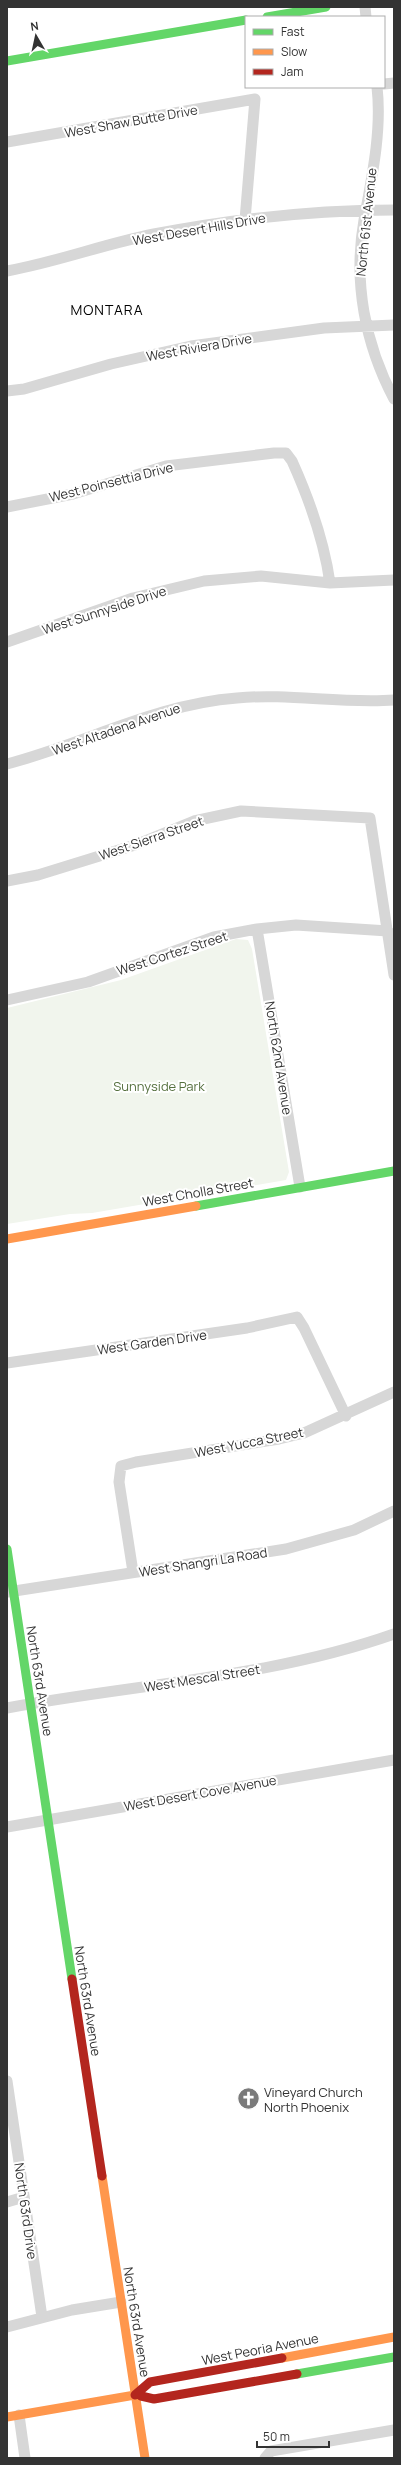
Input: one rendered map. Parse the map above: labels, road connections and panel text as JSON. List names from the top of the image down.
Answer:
{
  "streets": {
    "street": [
      "West Shaw Butte Drive",
      "North 61st Avenue",
      "West Desert Hills Drive",
      "West Riviera Drive",
      "West Poinsettia Drive",
      "West Sunnyside Drive",
      "West Altadena Avenue",
      "West Sierra Street",
      "West Cortez Street",
      "North 62nd Avenue",
      "West Cholla Street",
      "West Garden Drive",
      "West Yucca Street",
      "West Shangri La Road",
      "West Mescal Street",
      "North 63rd Avenue",
      "West Desert Cove Avenue",
      "North 63rd Drive",
      "West Peoria Avenue"
    ]
  },
  "crossings": [
    ["West Shaw Butte Drive", "West Desert Hills Drive"],
    ["North 61st Avenue", "West Desert Hills Drive"],
    ["North 61st Avenue", "West Riviera Drive"],
    ["West Poinsettia Drive", "West Sunnyside Drive"],
    ["West Sierra Street", "West Cortez Street"],
    ["West Cortez Street", "North 62nd Avenue"],
    ["North 62nd Avenue", "West Cholla Street"],
    ["West Garden Drive", "West Yucca Street"],
    ["West Yucca Street", "West Shangri La Road"],
    ["West Shangri La Road", "North 63rd Avenue"],
    ["West Mescal Street", "North 63rd Avenue"],
    ["North 63rd Avenue", "West Desert Cove Avenue"],
    ["North 63rd Avenue", "West Peoria Avenue"]
  ],
  "districts": ["MONTARA"],
  "parks": ["Sunnyside Park"],
  "places": {
    "church": ["Vineyard Church North Phoenix"]
  },
  "legend": ["Fast", "Slow", "Jam"],
  "scale_bar": "50 m",
  "north": "top"
}
